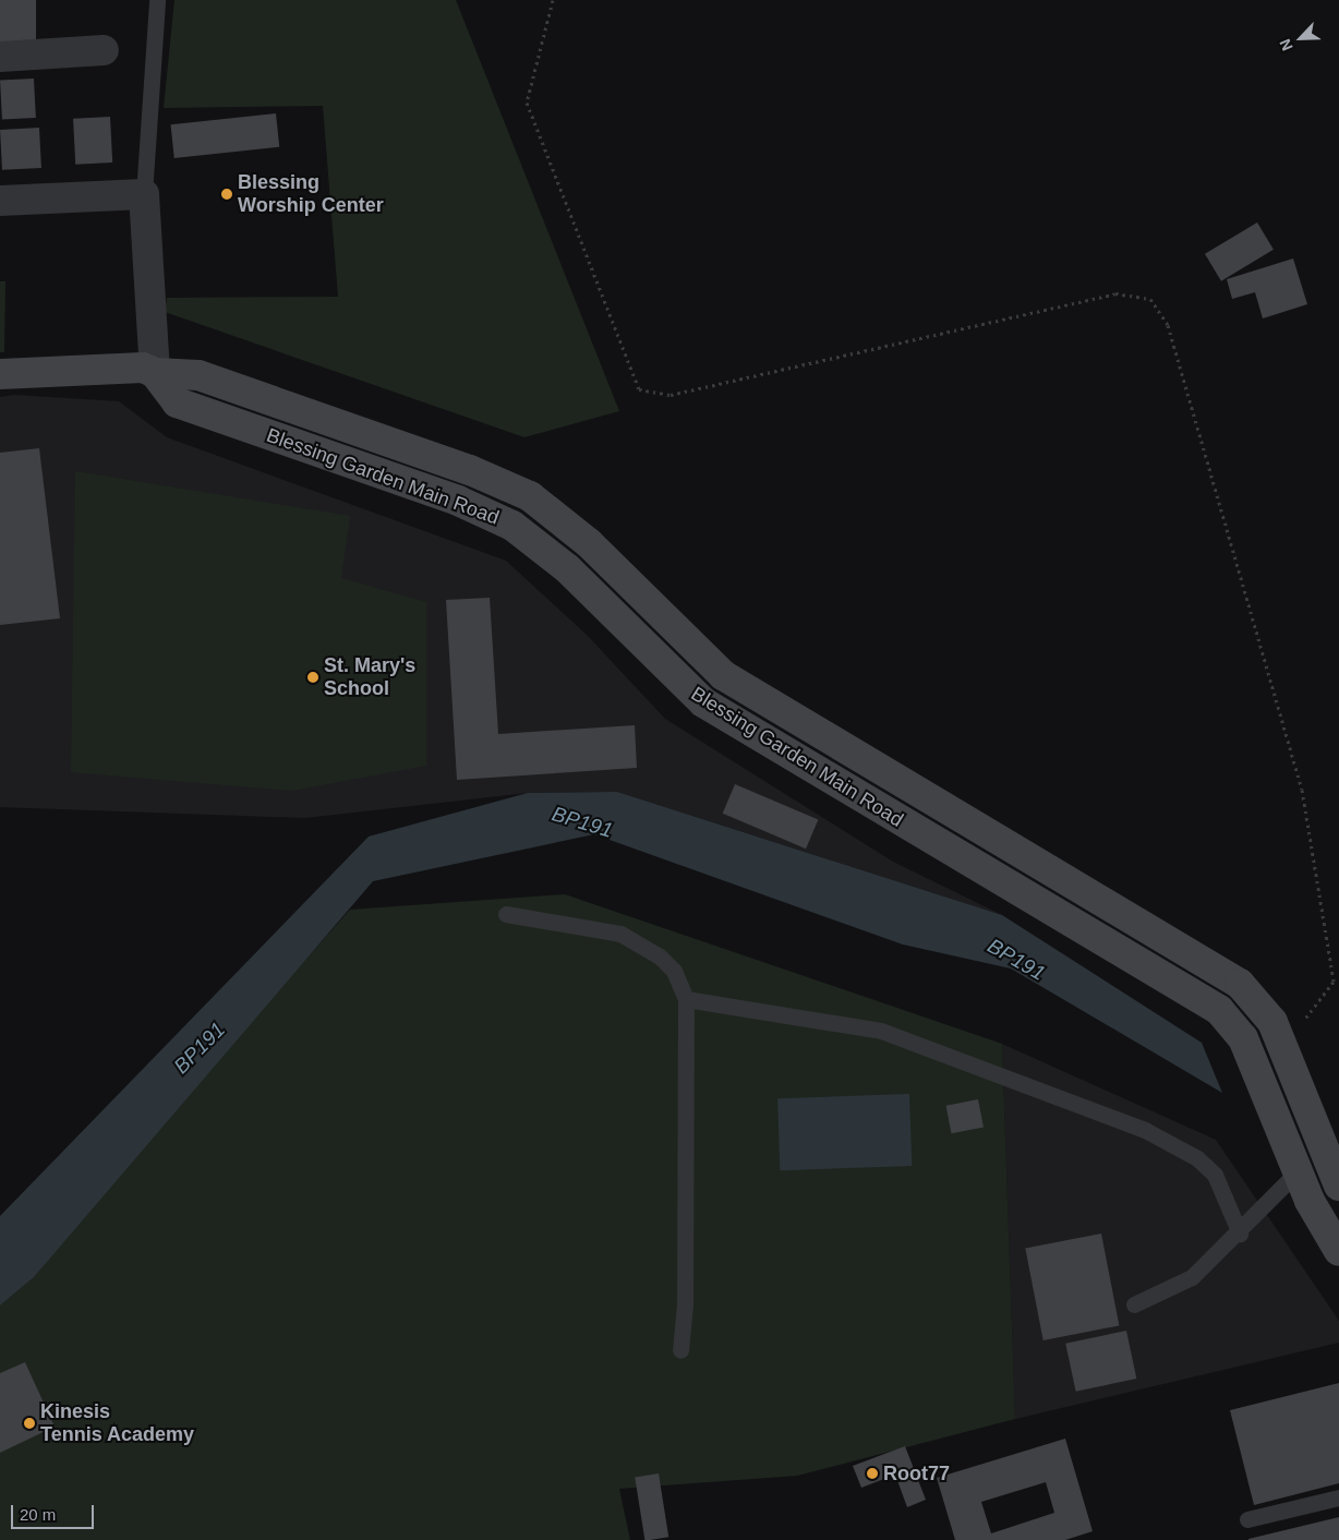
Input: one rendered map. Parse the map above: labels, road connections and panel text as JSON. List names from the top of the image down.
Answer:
{
  "streets": {
    "main road": ["Blessing Garden Main Road"]
  },
  "water": ["BP191"],
  "places": [
    "Blessing Worship Center",
    "St. Mary's School",
    "Kinesis Tennis Academy",
    "Root77"
  ],
  "scale_bar": "20 m",
  "north": "bottom left"
}
